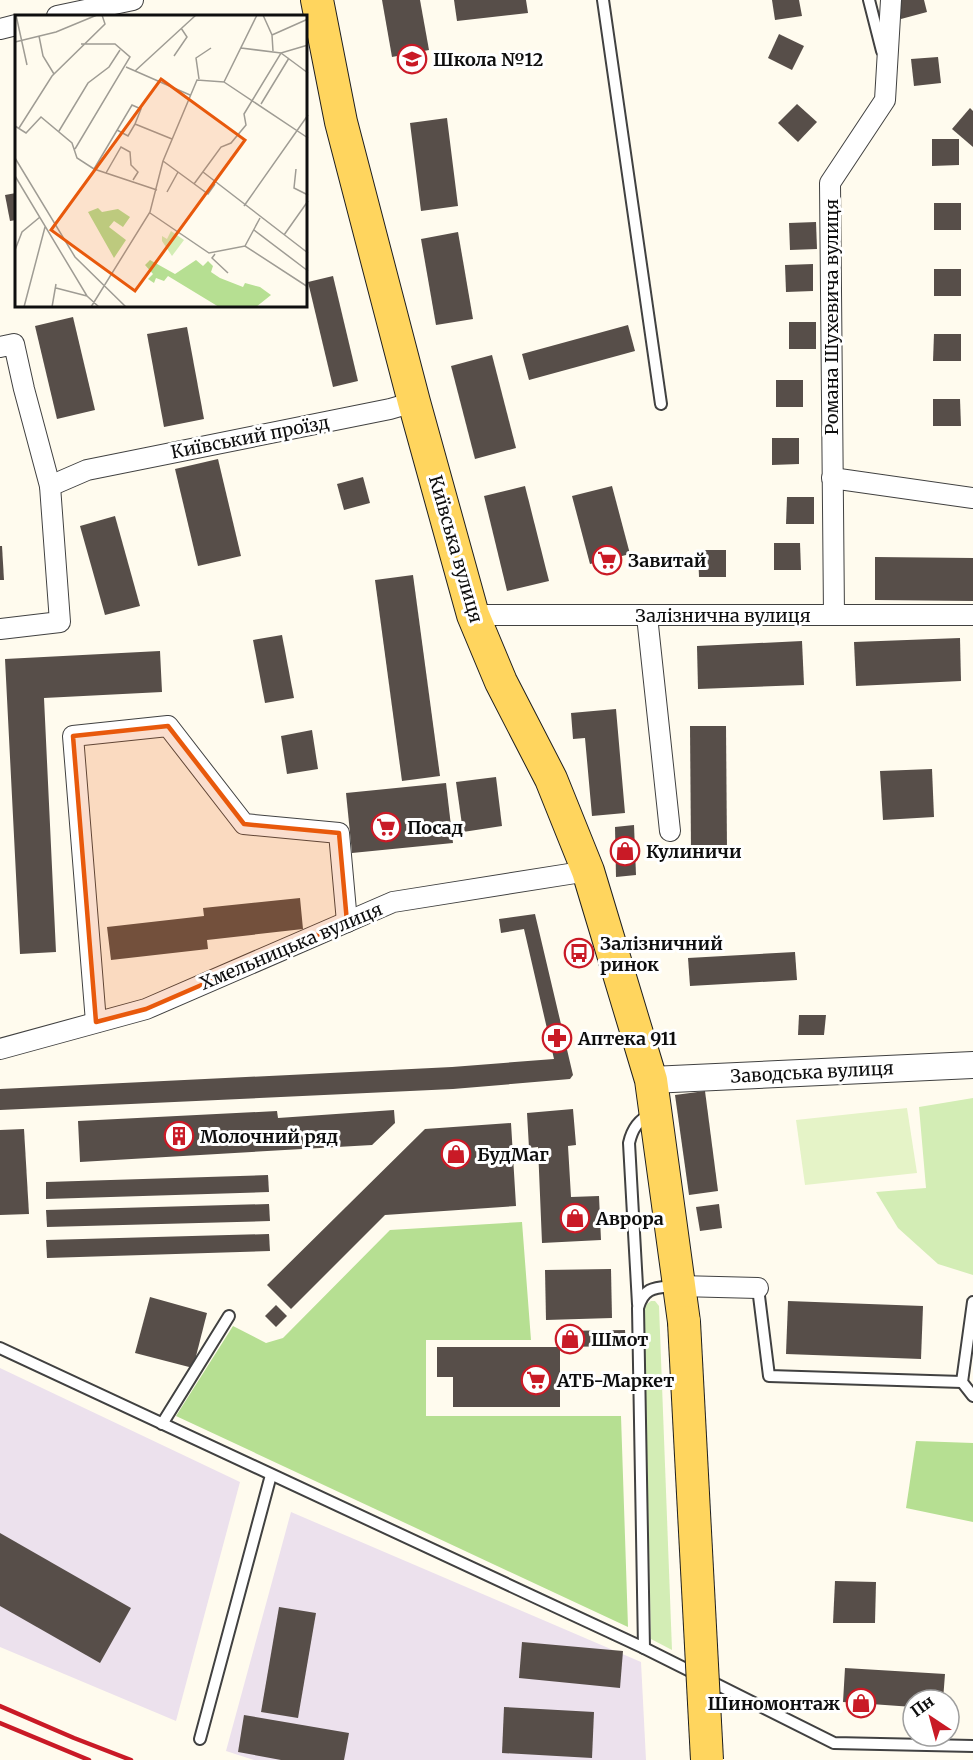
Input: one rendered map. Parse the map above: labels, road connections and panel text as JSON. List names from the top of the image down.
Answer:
{
  "streets": {
    "main road": ["Київська вулиця"],
    "street": [
      "Романа Шухевича вулиця",
      "Київський проїзд",
      "Залізнична вулиця",
      "Хмельницька вулиця",
      "Заводська вулиця"
    ]
  },
  "crossings": [
    ["Романа Шухевича вулиця", "Залізнична вулиця"],
    ["Київський проїзд", "Київська вулиця"],
    ["Київська вулиця", "Залізнична вулиця"],
    ["Київська вулиця", "Хмельницька вулиця"],
    ["Київська вулиця", "Заводська вулиця"]
  ],
  "places": {
    "school or university": ["Школа №12"],
    "supermarket": ["Завитай", "Посад", "АТБ-Маркет"],
    "shop": [
      "Кулиничи",
      "БудМаг",
      "Аврора",
      "Шмот",
      "Шиномонтаж"
    ],
    "bus stop": ["Залізничний ринок"],
    "pharmacy": ["Аптека 911"],
    "building": ["Молочний ряд"]
  },
  "north": "top left"
}
